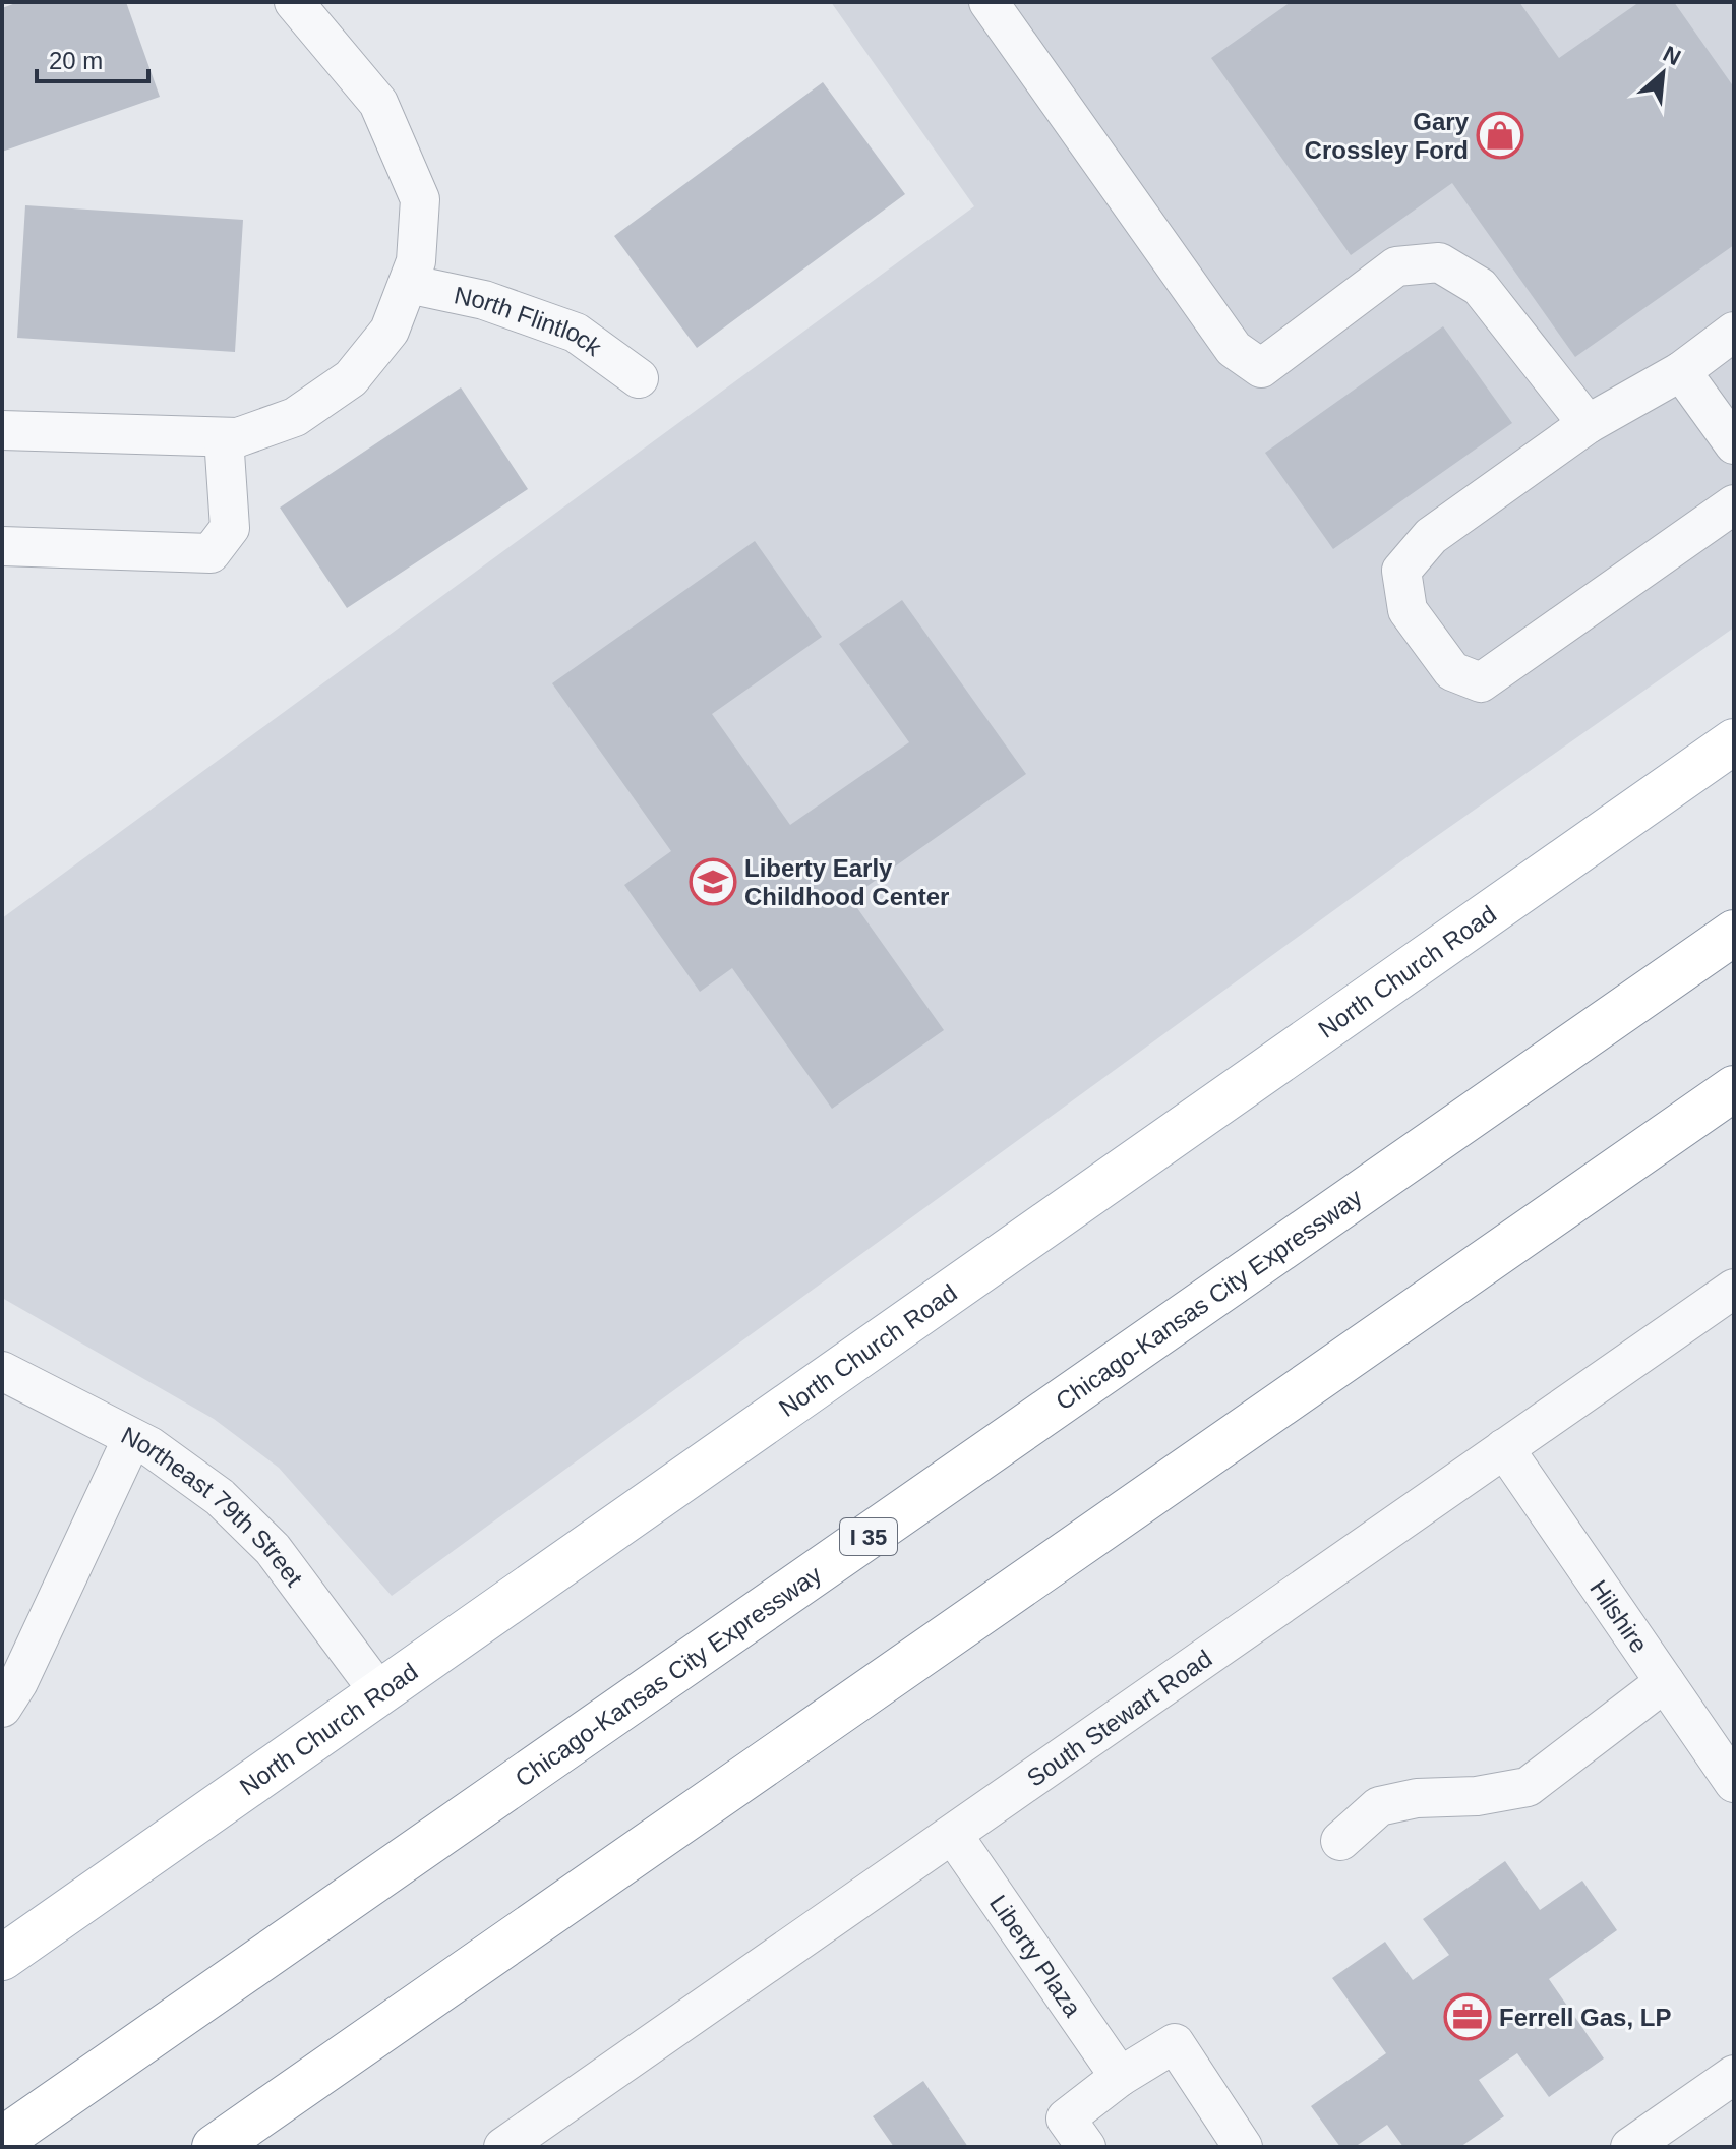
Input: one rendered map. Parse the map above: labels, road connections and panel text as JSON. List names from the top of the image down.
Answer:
{
  "streets": {
    "main road": ["North Church Road", "Chicago-Kansas City Expressway", "I 35"],
    "street": [
      "North Flintlock",
      "Northeast 79th Street",
      "Hilshire",
      "South Stewart Road",
      "Liberty Plaza"
    ]
  },
  "crossings": [
    ["North Church Road", "Northeast 79th Street"],
    ["Hilshire", "South Stewart Road"],
    ["South Stewart Road", "Liberty Plaza"]
  ],
  "places": {
    "shop": ["Gary Crossley Ford"],
    "school or university": ["Liberty Early Childhood Center"],
    "office": ["Ferrell Gas, LP"]
  },
  "scale_bar": "20 m",
  "north": "top right"
}
